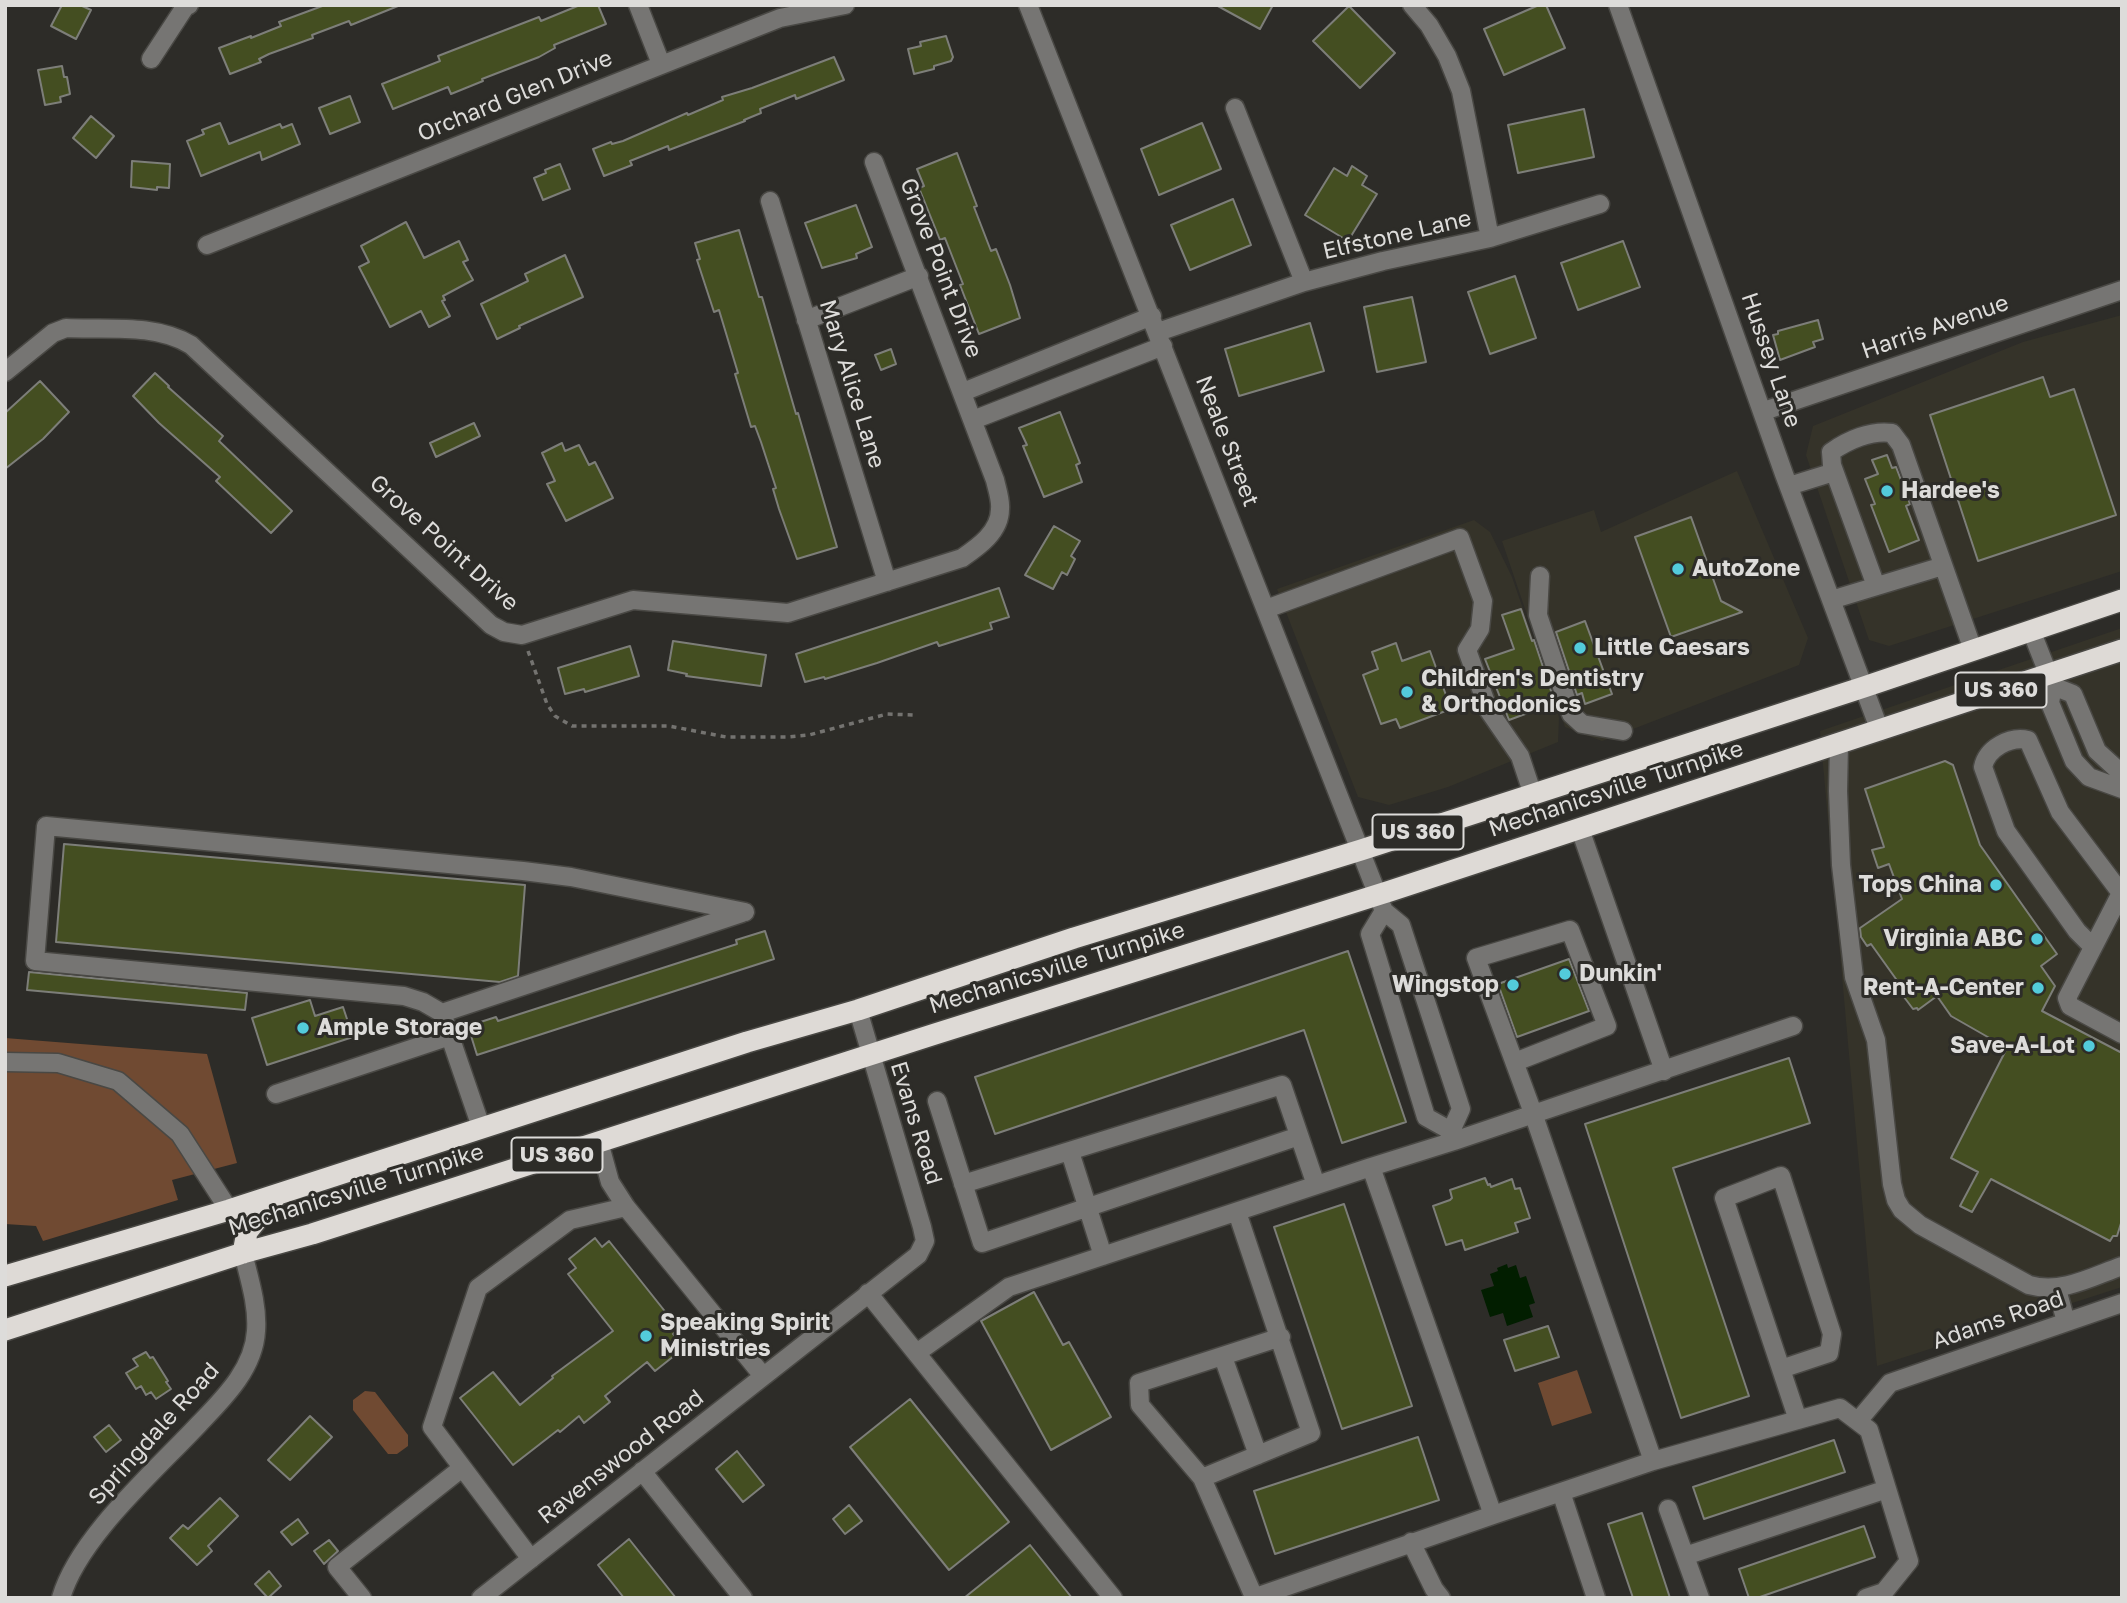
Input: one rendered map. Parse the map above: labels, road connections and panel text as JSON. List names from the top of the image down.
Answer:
{
  "streets": {
    "highway": ["US 360", "Mechanicsville Turnpike"],
    "street": [
      "Orchard Glen Drive",
      "Elfstone Lane",
      "Grove Point Drive",
      "Harris Avenue",
      "Hussey Lane",
      "Mary Alice Lane",
      "Neale Street",
      "Evans Road",
      "Adams Road",
      "Springdale Road",
      "Ravenswood Road"
    ]
  },
  "crossings": [
    ["Elfstone Lane", "Grove Point Drive"],
    ["Elfstone Lane", "Neale Street"],
    ["Grove Point Drive", "Mary Alice Lane"],
    ["Grove Point Drive", "Neale Street"],
    ["Harris Avenue", "Hussey Lane"],
    ["Hussey Lane", "Mechanicsville Turnpike"],
    ["Neale Street", "Mechanicsville Turnpike"],
    ["Mechanicsville Turnpike", "Evans Road"],
    ["Mechanicsville Turnpike", "Springdale Road"],
    ["Evans Road", "Ravenswood Road"]
  ],
  "places": [
    "Hardee's",
    "AutoZone",
    "Little Caesars",
    "Children's Dentistry & Orthodonics",
    "Tops China",
    "Virginia ABC",
    "Dunkin'",
    "Wingstop",
    "Rent-A-Center",
    "Ample Storage",
    "Save-A-Lot",
    "Speaking Spirit Ministries"
  ]
}
